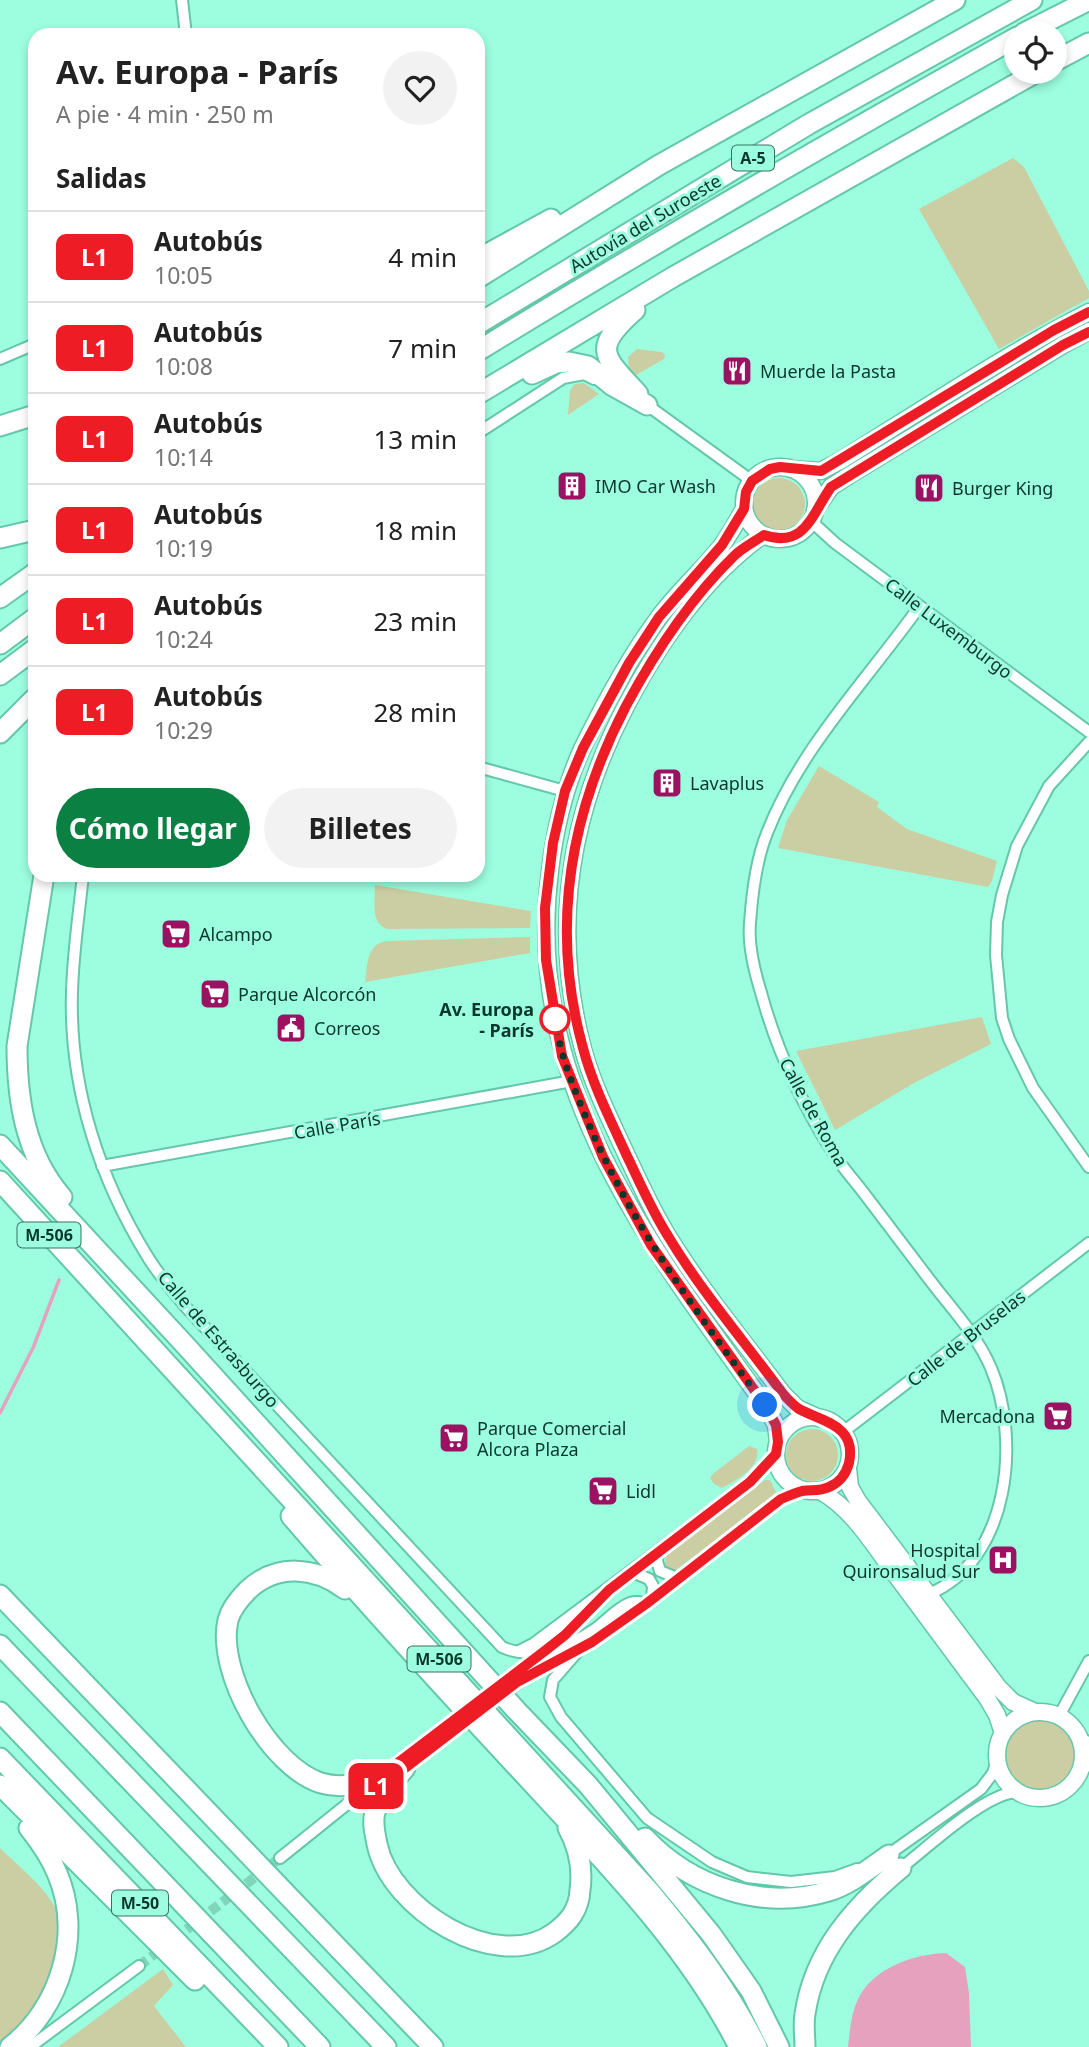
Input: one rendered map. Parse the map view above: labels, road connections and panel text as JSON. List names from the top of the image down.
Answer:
{
  "streets": {
    "highway": [
      "A-5",
      "Autovía del Suroeste",
      "M-506",
      "M-50"
    ],
    "street": [
      "Calle Luxemburgo",
      "Calle de Roma",
      "Calle París",
      "Calle de Bruselas",
      "Calle de Estrasburgo"
    ]
  },
  "crossings": [
    ["Calle Luxemburgo", "Calle de Roma"],
    ["Calle de Roma", "Calle de Bruselas"],
    ["Calle París", "Calle de Estrasburgo"]
  ],
  "places": {
    "restaurant": ["Muerde la Pasta", "Burger King"],
    "building": ["IMO Car Wash", "Lavaplus"],
    "supermarket": [
      "Alcampo",
      "Parque Alcorcón",
      "Mercadona",
      "Parque Comercial Alcora Plaza",
      "Lidl"
    ],
    "other": ["Av. Europa - París"],
    "public building": ["Correos"],
    "hospital": ["Hospital Quironsalud Sur"]
  },
  "lines": ["bus line L1"],
  "page": {
    "on_map": "L1",
    "heading": [
      ["Av. Europa - París", "A pie · 4 min · 250 m"],
      "Salidas"
    ],
    "list": [
      {
        "mark": "L1",
        "name": "Autobús",
        "note": "10:05",
        "value": "4 min"
      },
      {
        "mark": "L1",
        "name": "Autobús",
        "note": "10:08",
        "value": "7 min"
      },
      {
        "mark": "L1",
        "name": "Autobús",
        "note": "10:14",
        "value": "13 min"
      },
      {
        "mark": "L1",
        "name": "Autobús",
        "note": "10:19",
        "value": "18 min"
      },
      {
        "mark": "L1",
        "name": "Autobús",
        "note": "10:24",
        "value": "23 min"
      },
      {
        "mark": "L1",
        "name": "Autobús",
        "note": "10:29",
        "value": "28 min"
      }
    ],
    "buttons": ["Cómo llegar", "Billetes"]
  }
}
